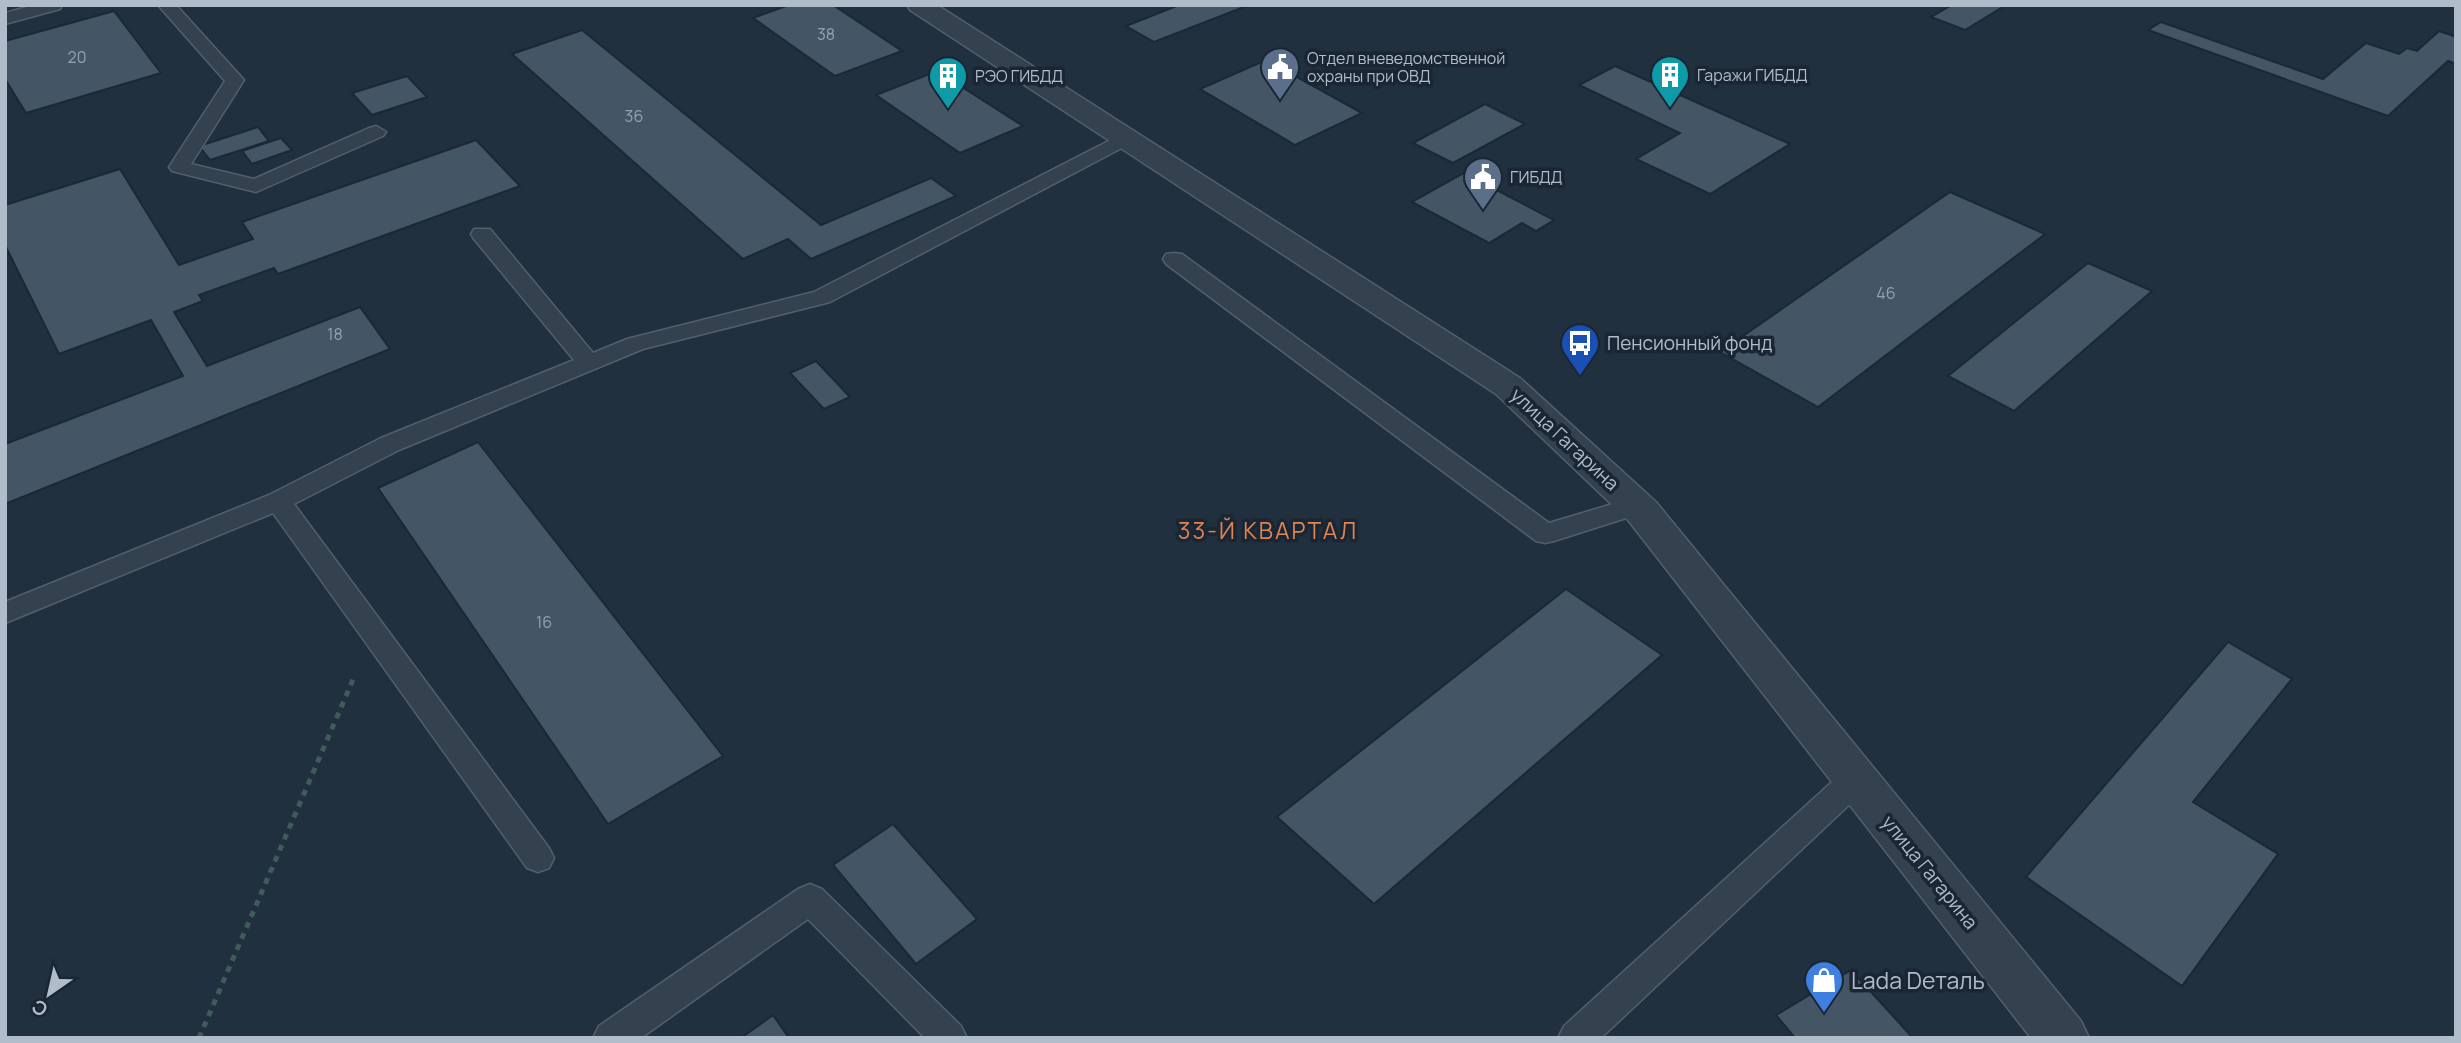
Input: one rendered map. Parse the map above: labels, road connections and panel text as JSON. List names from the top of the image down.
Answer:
{
  "streets": {
    "street": ["улица Гагарина"]
  },
  "districts": ["33-Й КВАРТАЛ"],
  "places": {
    "public building": ["Отдел вневедомственной охраны при ОВД", "ГИБДД"],
    "building": ["Гаражи ГИБДД", "РЭО ГИБДД"],
    "bus stop": ["Пенсионный фонд"],
    "shop": ["Lada Dеталь"]
  },
  "house_numbers": [
    "38",
    "20",
    "36",
    "46",
    "18",
    "16"
  ],
  "north": "bottom left"
}
